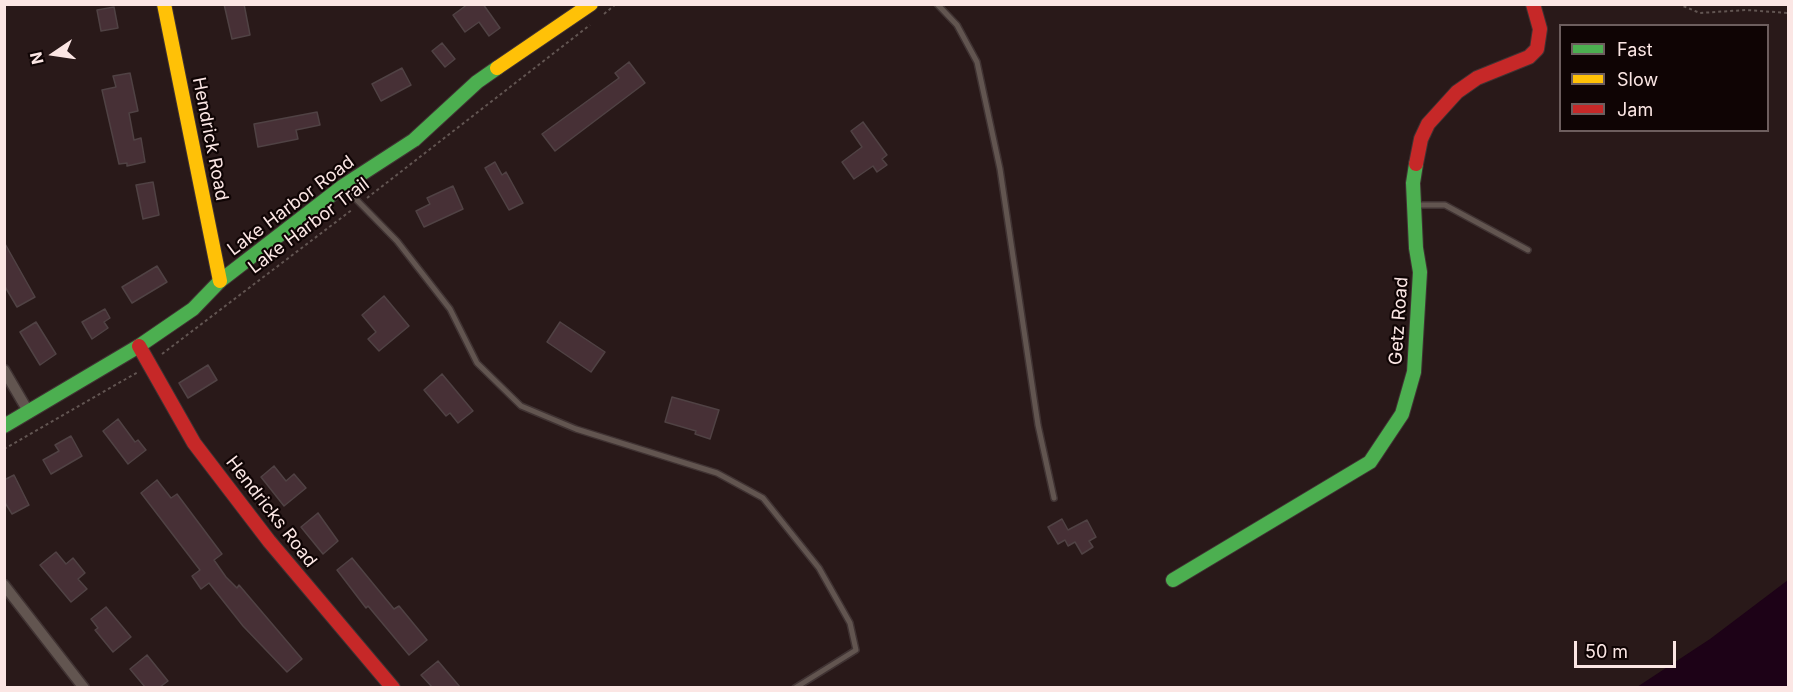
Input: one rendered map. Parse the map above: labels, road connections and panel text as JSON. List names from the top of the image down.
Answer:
{
  "streets": {
    "street": [
      "Hendrick Road",
      "Lake Harbor Road",
      "Getz Road",
      "Hendricks Road"
    ],
    "path": ["Lake Harbor Trail"]
  },
  "crossings": [
    ["Hendrick Road", "Lake Harbor Road"],
    ["Lake Harbor Road", "Hendricks Road"],
    ["Lake Harbor Trail", "Hendricks Road"]
  ],
  "legend": ["Fast", "Slow", "Jam"],
  "scale_bar": "50 m",
  "north": "left"
}
